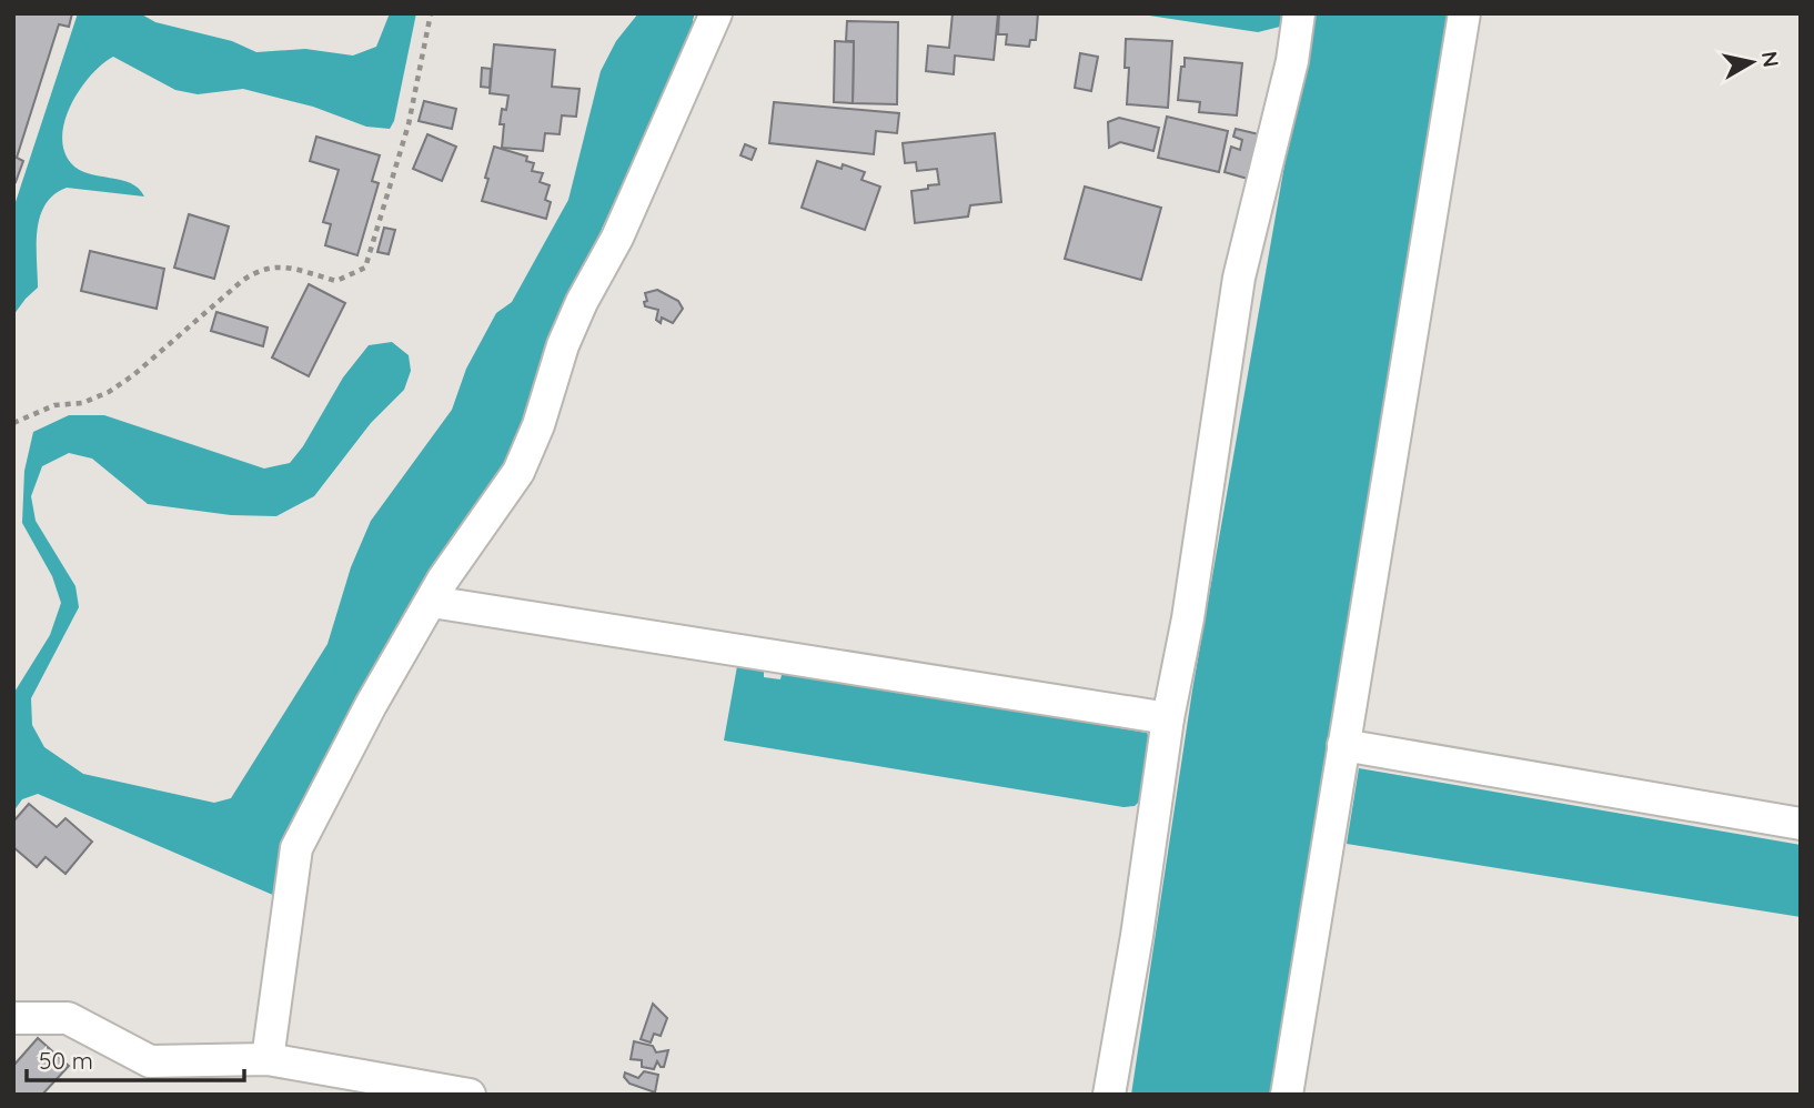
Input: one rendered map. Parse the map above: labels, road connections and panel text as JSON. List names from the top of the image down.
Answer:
{
  "scale_bar": "50 m",
  "north": "right"
}
